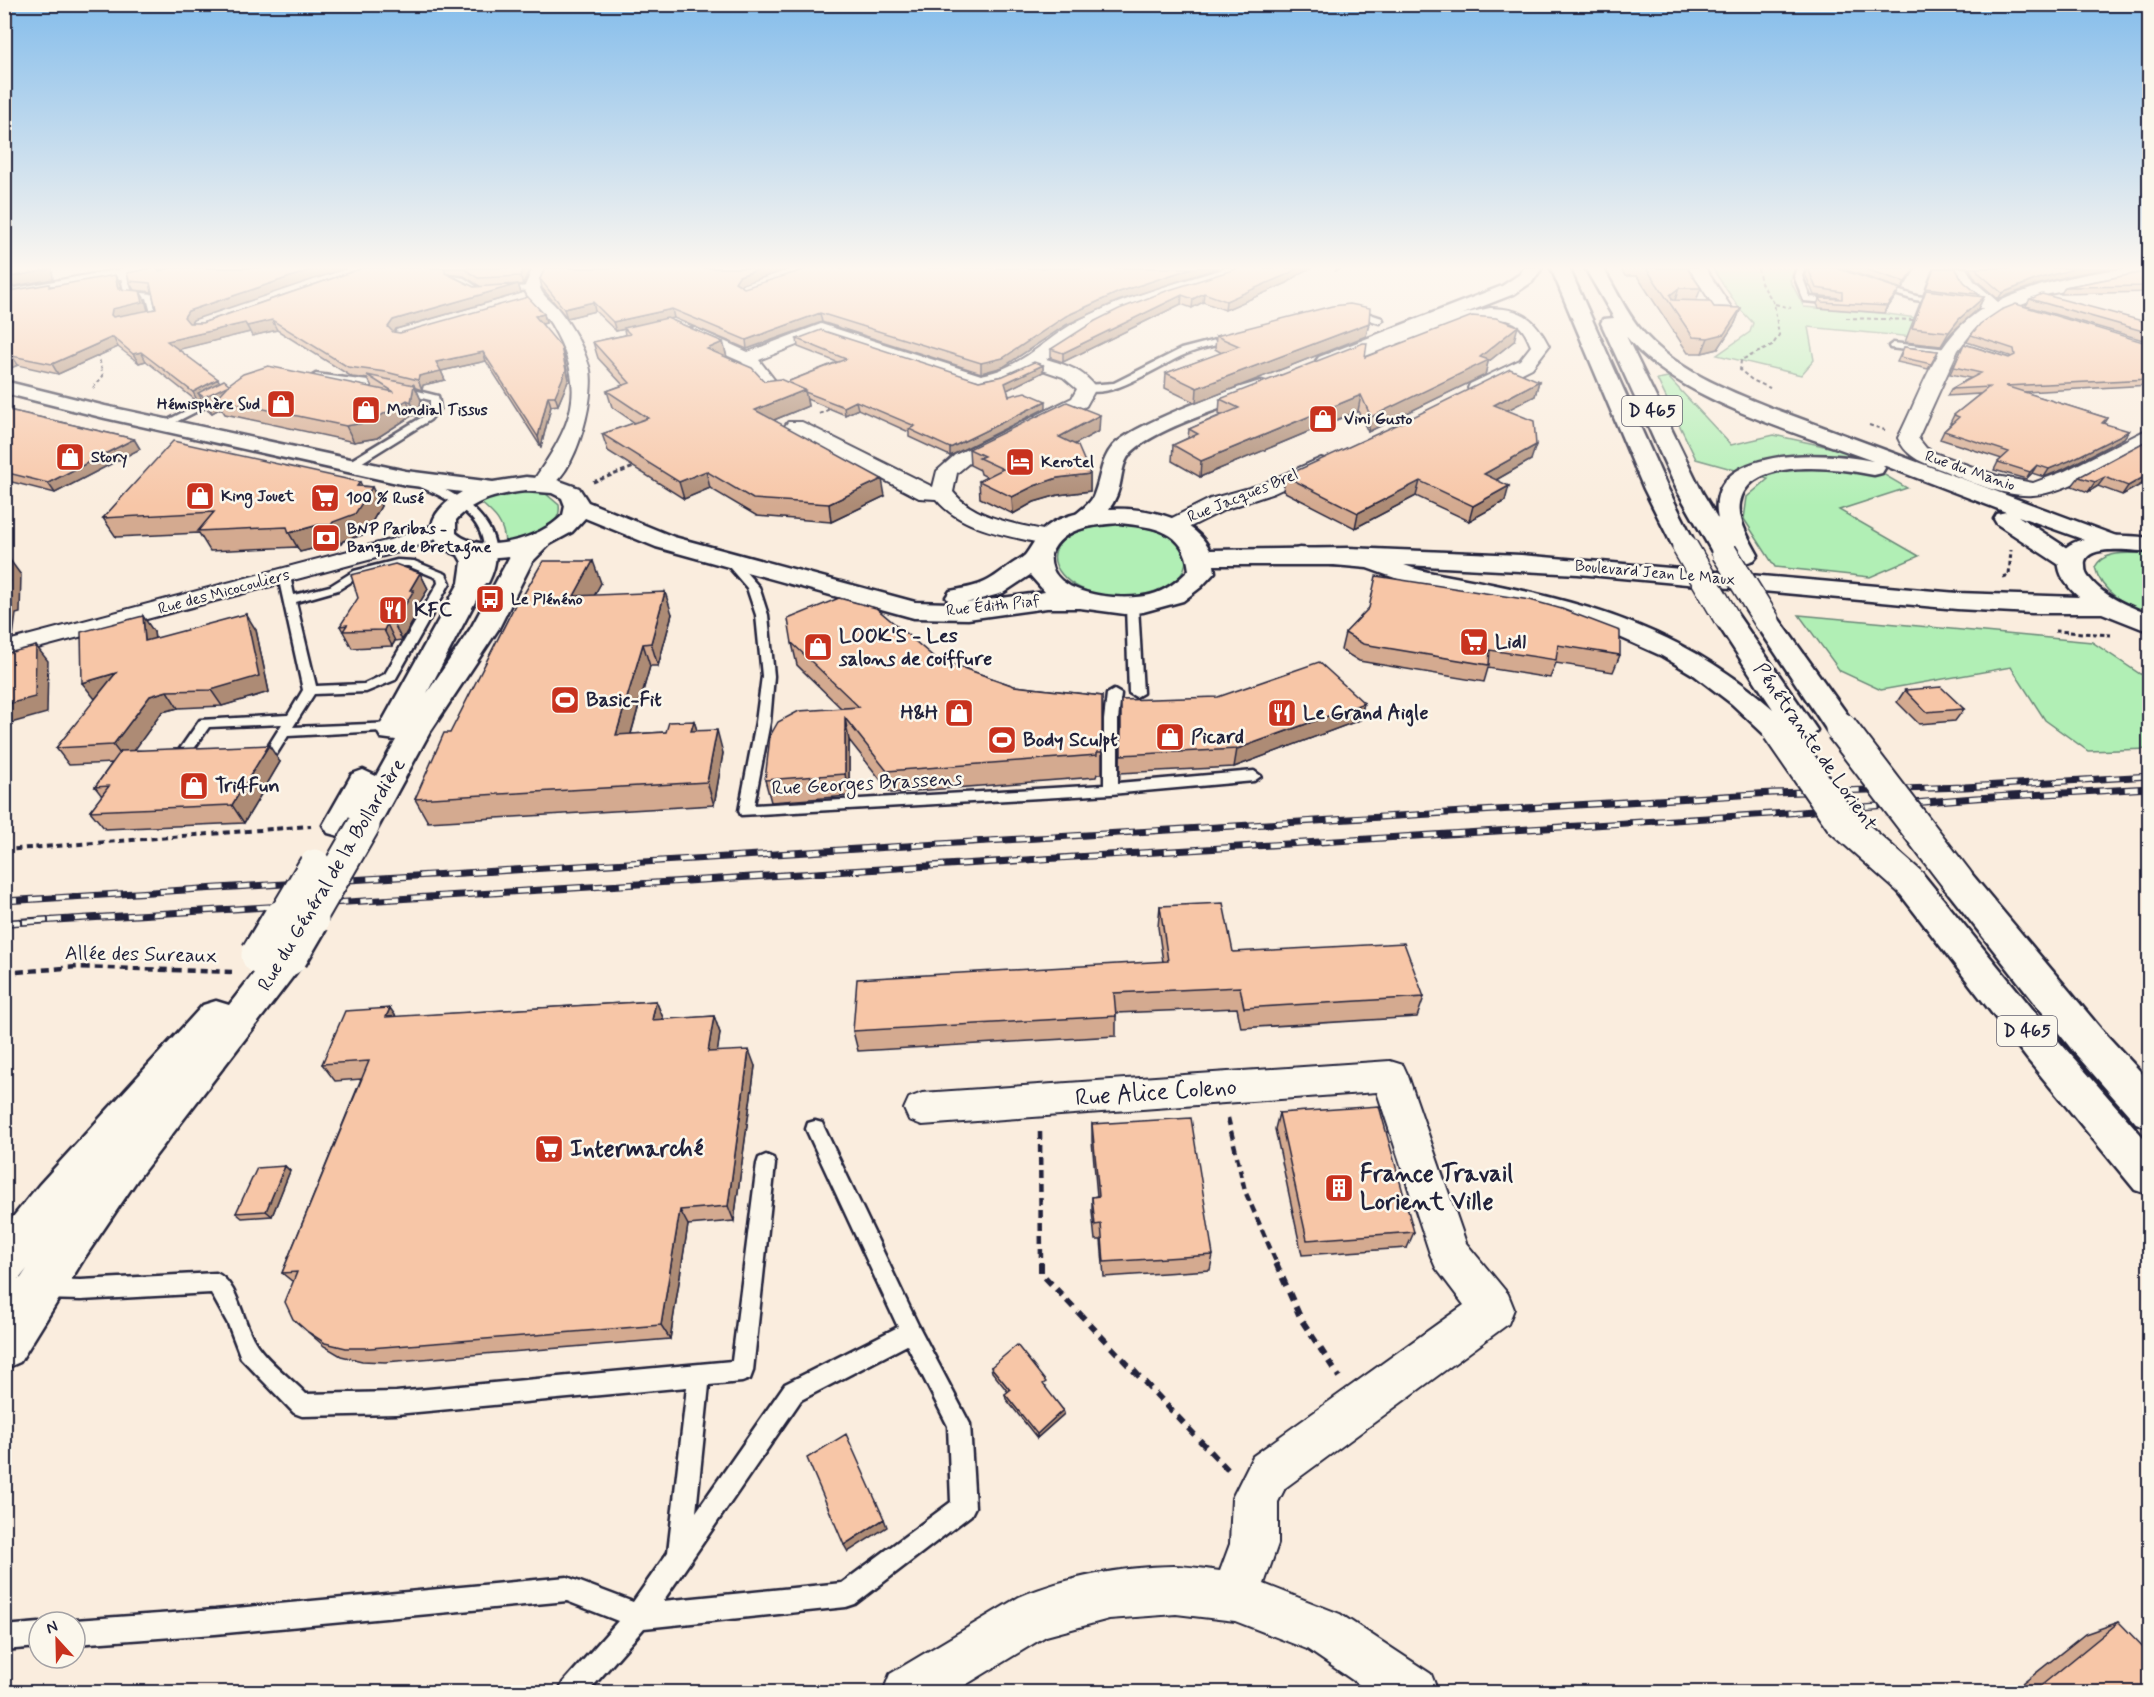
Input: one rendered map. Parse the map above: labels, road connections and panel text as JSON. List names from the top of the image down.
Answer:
{
  "streets": {
    "main road": [
      "D 465",
      "Boulevard Jean Le Maux",
      "Rue Édith Piaf",
      "Pénétrante de Lorient",
      "Rue du Général de la Bollardière"
    ],
    "street": [
      "Rue du Manio",
      "Rue Jacques Brel",
      "Rue des Micocouliers",
      "Rue Alice Coleno"
    ],
    "lane": ["Rue Georges Brassens"],
    "path": ["Allée des Sureaux"]
  },
  "crossings": [
    ["D 465", "Pénétrante de Lorient"],
    ["Rue Jacques Brel", "Boulevard Jean Le Maux"],
    ["Rue Jacques Brel", "Rue Édith Piaf"],
    ["Boulevard Jean Le Maux", "Rue Édith Piaf"],
    ["Rue du Général de la Bollardière", "Allée des Sureaux"]
  ],
  "places": {
    "shop": [
      "Hémisphère Sud",
      "Mondial Tissus",
      "Vini Gusto",
      "Story",
      "King Jouet",
      "LOOK'S - Les salons de coiffure",
      "H&H",
      "Picard",
      "Tri4Fun"
    ],
    "hotel": ["Kerotel"],
    "supermarket": ["100 % Rusé", "Lidl", "Intermarché"],
    "bank": ["BNP Paribas - Banque de Bretagne"],
    "bus stop": ["Le Plénéno"],
    "restaurant": ["KFC", "Le Grand Aigle"],
    "sports": ["Basic-Fit", "Body Sculpt"],
    "building": ["France Travail Lorient Ville"]
  },
  "north": "top"
}
